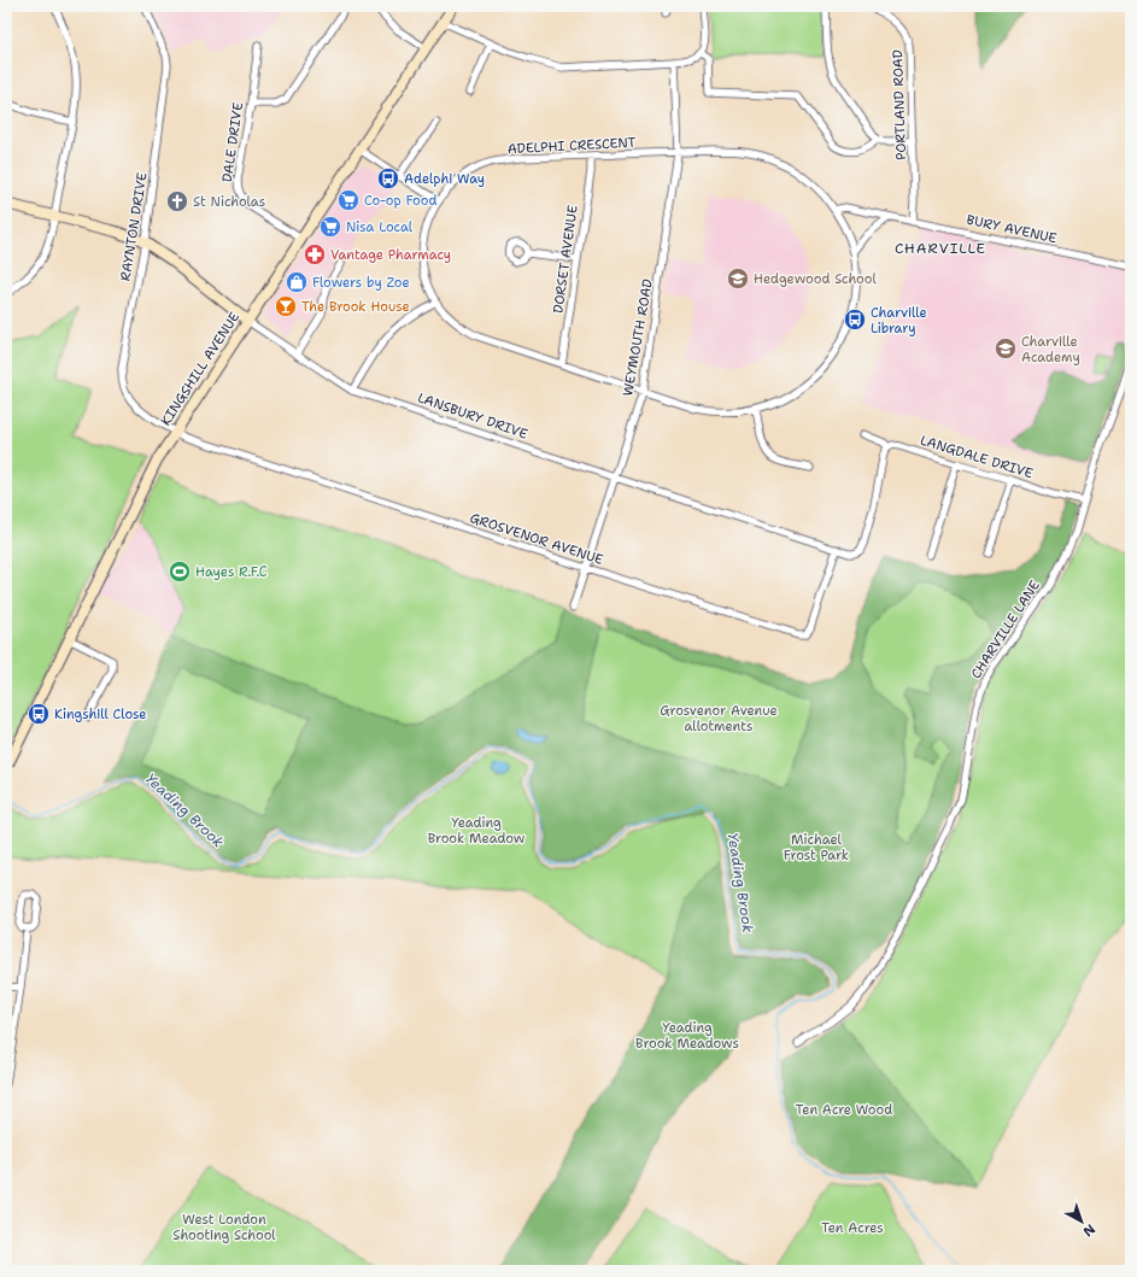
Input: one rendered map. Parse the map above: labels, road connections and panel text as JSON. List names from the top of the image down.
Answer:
{
  "streets": {
    "street": [
      "PORTLAND ROAD",
      "DALE DRIVE",
      "ADELPHI CRESCENT",
      "RAYNTON DRIVE",
      "BURY AVENUE",
      "DORSET AVENUE",
      "WEYMOUTH ROAD",
      "KINGSHILL AVENUE",
      "LANSBURY DRIVE",
      "LANGDALE DRIVE",
      "GROSVENOR AVENUE",
      "CHARVILLE LANE"
    ]
  },
  "crossings": [
    ["PORTLAND ROAD", "BURY AVENUE"],
    ["DALE DRIVE", "KINGSHILL AVENUE"],
    ["ADELPHI CRESCENT", "BURY AVENUE"],
    ["ADELPHI CRESCENT", "DORSET AVENUE"],
    ["ADELPHI CRESCENT", "WEYMOUTH ROAD"],
    ["RAYNTON DRIVE", "KINGSHILL AVENUE"],
    ["RAYNTON DRIVE", "LANSBURY DRIVE"],
    ["RAYNTON DRIVE", "GROSVENOR AVENUE"],
    ["WEYMOUTH ROAD", "LANSBURY DRIVE"],
    ["WEYMOUTH ROAD", "GROSVENOR AVENUE"],
    ["KINGSHILL AVENUE", "LANSBURY DRIVE"],
    ["KINGSHILL AVENUE", "GROSVENOR AVENUE"],
    ["LANSBURY DRIVE", "LANGDALE DRIVE"],
    ["LANSBURY DRIVE", "GROSVENOR AVENUE"],
    ["LANGDALE DRIVE", "CHARVILLE LANE"]
  ],
  "districts": ["CHARVILLE"],
  "water": ["Yeading Brook"],
  "parks": [
    "Grosvenor Avenue allotments",
    "Yeading Brook Meadow",
    "Michael Frost Park",
    "Yeading Brook Meadows",
    "Ten Acre Wood",
    "West London Shooting School",
    "Ten Acres"
  ],
  "places": {
    "bus stop": ["Adelphi Way", "Charville Library", "Kingshill Close"],
    "supermarket": ["Co-op Food", "Nisa Local"],
    "church": ["St Nicholas"],
    "pharmacy": ["Vantage Pharmacy"],
    "school or university": ["Hedgewood School", "Charville Academy"],
    "shop": ["Flowers by Zoe"],
    "bar": ["The Brook House"],
    "sports": ["Hayes R.F.C"]
  },
  "north": "bottom right"
}
